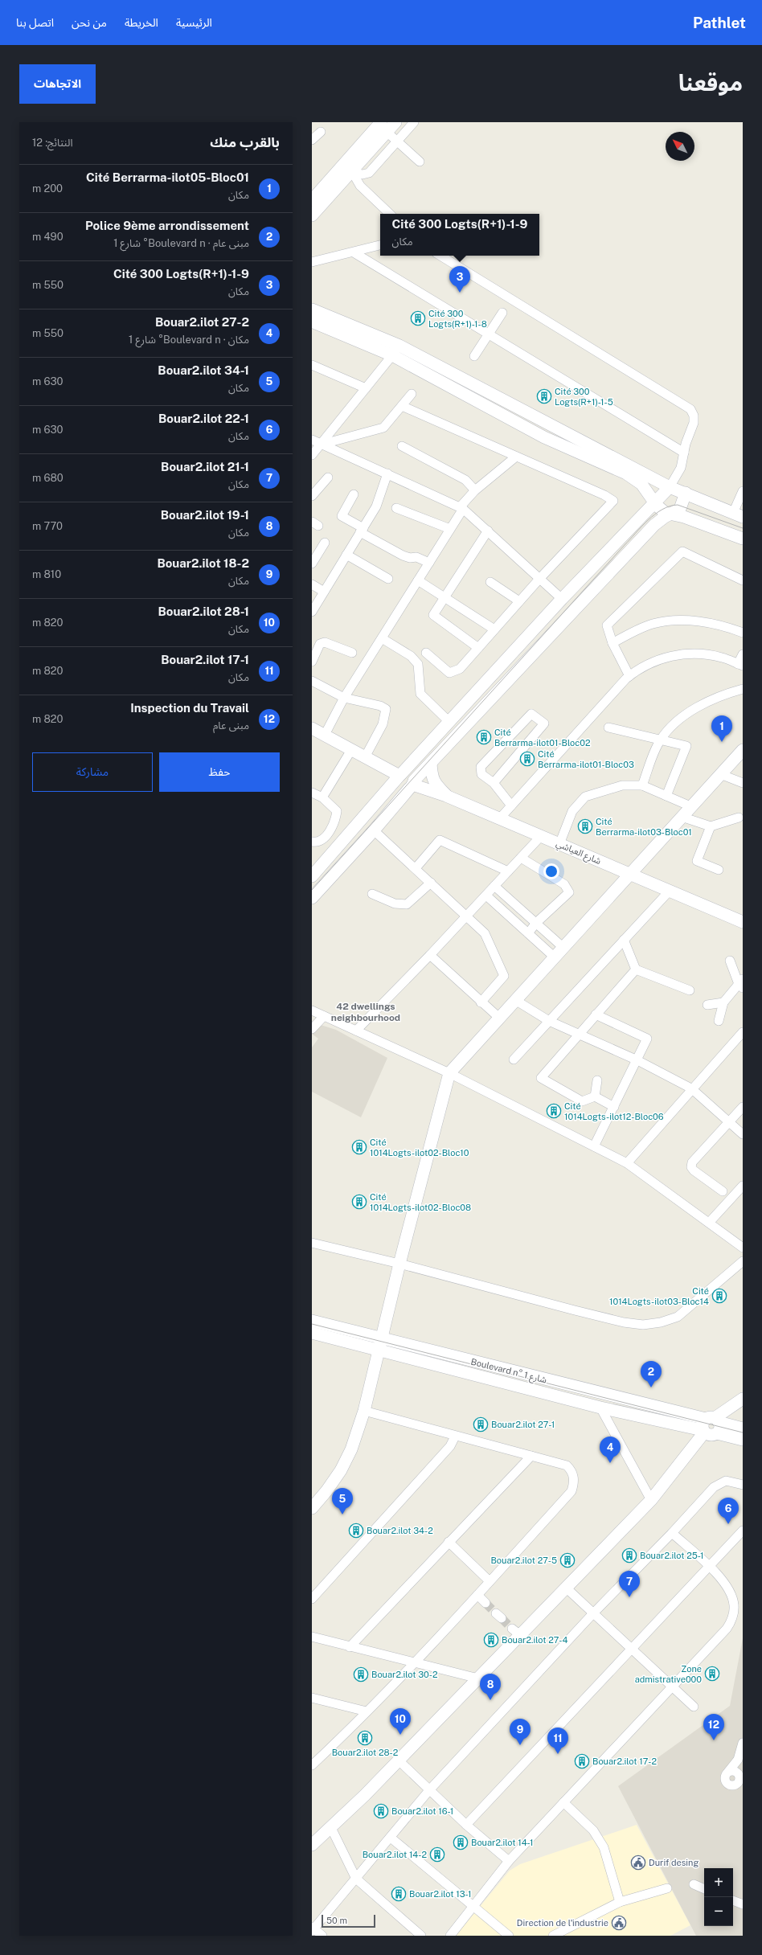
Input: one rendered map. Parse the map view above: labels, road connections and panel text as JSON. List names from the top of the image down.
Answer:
{
  "streets": {
    "street": ["شارع العياشي", "Boulevard n° شارع 1"]
  },
  "districts": ["42 dwellings neighbourhood"],
  "places": {
    "building": [
      "Cité 300 Logts(R+1)-1-8",
      "Cité 300 Logts(R+1)-1-5",
      "Cité Berrarma-ilot01-Bloc02",
      "Cité Berrarma-ilot01-Bloc03",
      "Cité Berrarma-ilot03-Bloc01",
      "Cité 1014Logts-ilot12-Bloc06",
      "Cité 1014Logts-ilot02-Bloc10",
      "Cité 1014Logts-ilot02-Bloc08",
      "Cité 1014Logts-ilot03-Bloc14",
      "Bouar2.ilot 27-1",
      "Bouar2.ilot 34-2",
      "Bouar2.ilot 25-1",
      "Bouar2.ilot 27-5",
      "Bouar2.ilot 27-4",
      "Zone admistrative000",
      "Bouar2.ilot 30-2",
      "Bouar2.ilot 28-2",
      "Bouar2.ilot 17-2",
      "Bouar2.ilot 16-1",
      "Bouar2.ilot 14-1",
      "Bouar2.ilot 14-2",
      "Bouar2.ilot 13-1"
    ],
    "public building": ["Durif desing", "Direction de l'industrie"]
  },
  "scale_bar": "50 m",
  "north": "top left",
  "page": {
    "header": "Pathlet",
    "nav": [
      "الرئيسية",
      "الخريطة",
      "من نحن",
      "اتصل بنا"
    ],
    "title": "موقعنا",
    "buttons": [
      "الاتجاهات",
      ["حفظ", "مشاركة"]
    ],
    "heading": ["بالقرب منك", "النتائج: 12"],
    "list": [
      {
        "mark": "1",
        "name": "Cité Berrarma-ilot05-Bloc01",
        "note": "مكان",
        "value": "200 m"
      },
      {
        "mark": "2",
        "name": "Police 9ème arrondissement",
        "note": "مبنى عام · Boulevard n° شارع 1",
        "value": "490 m"
      },
      {
        "mark": "3",
        "name": "Cité 300 Logts(R+1)-1-9",
        "note": "مكان",
        "value": "550 m"
      },
      {
        "mark": "4",
        "name": "Bouar2.ilot 27-2",
        "note": "مكان · Boulevard n° شارع 1",
        "value": "550 m"
      },
      {
        "mark": "5",
        "name": "Bouar2.ilot 34-1",
        "note": "مكان",
        "value": "630 m"
      },
      {
        "mark": "6",
        "name": "Bouar2.ilot 22-1",
        "note": "مكان",
        "value": "630 m"
      },
      {
        "mark": "7",
        "name": "Bouar2.ilot 21-1",
        "note": "مكان",
        "value": "680 m"
      },
      {
        "mark": "8",
        "name": "Bouar2.ilot 19-1",
        "note": "مكان",
        "value": "770 m"
      },
      {
        "mark": "9",
        "name": "Bouar2.ilot 18-2",
        "note": "مكان",
        "value": "810 m"
      },
      {
        "mark": "10",
        "name": "Bouar2.ilot 28-1",
        "note": "مكان",
        "value": "820 m"
      },
      {
        "mark": "11",
        "name": "Bouar2.ilot 17-1",
        "note": "مكان",
        "value": "820 m"
      },
      {
        "mark": "12",
        "name": "Inspection du Travail",
        "note": "مبنى عام",
        "value": "820 m"
      }
    ],
    "popup": ["Cité 300 Logts(R+1)-1-9", "مكان"],
    "pins": [
      "3",
      "1",
      "2",
      "4",
      "5",
      "6",
      "7",
      "8",
      "10",
      "12",
      "9",
      "11"
    ],
    "map_buttons": ["+", "−"],
    "scale": "50 m"
  }
}
